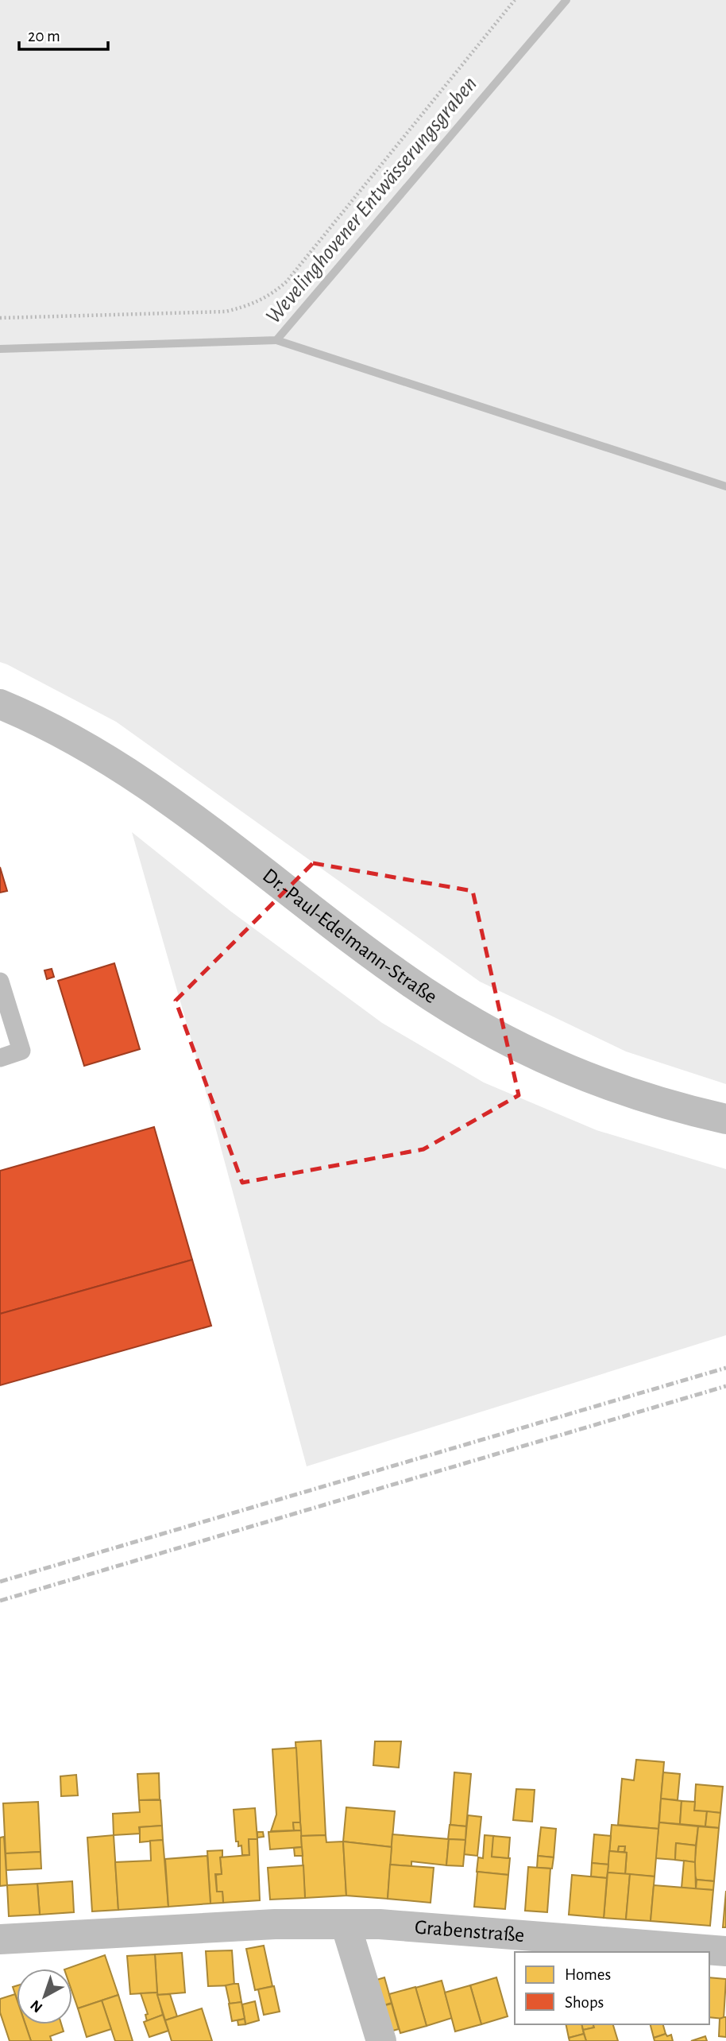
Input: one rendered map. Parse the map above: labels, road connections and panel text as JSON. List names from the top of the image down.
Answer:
{
  "streets": {
    "street": ["Dr.-Paul-Edelmann-Straße", "Grabenstraße"]
  },
  "water": ["Wevelinghovener Entwässerungsgraben"],
  "legend": ["Homes", "Shops"],
  "scale_bar": "20 m",
  "north": "bottom left"
}
